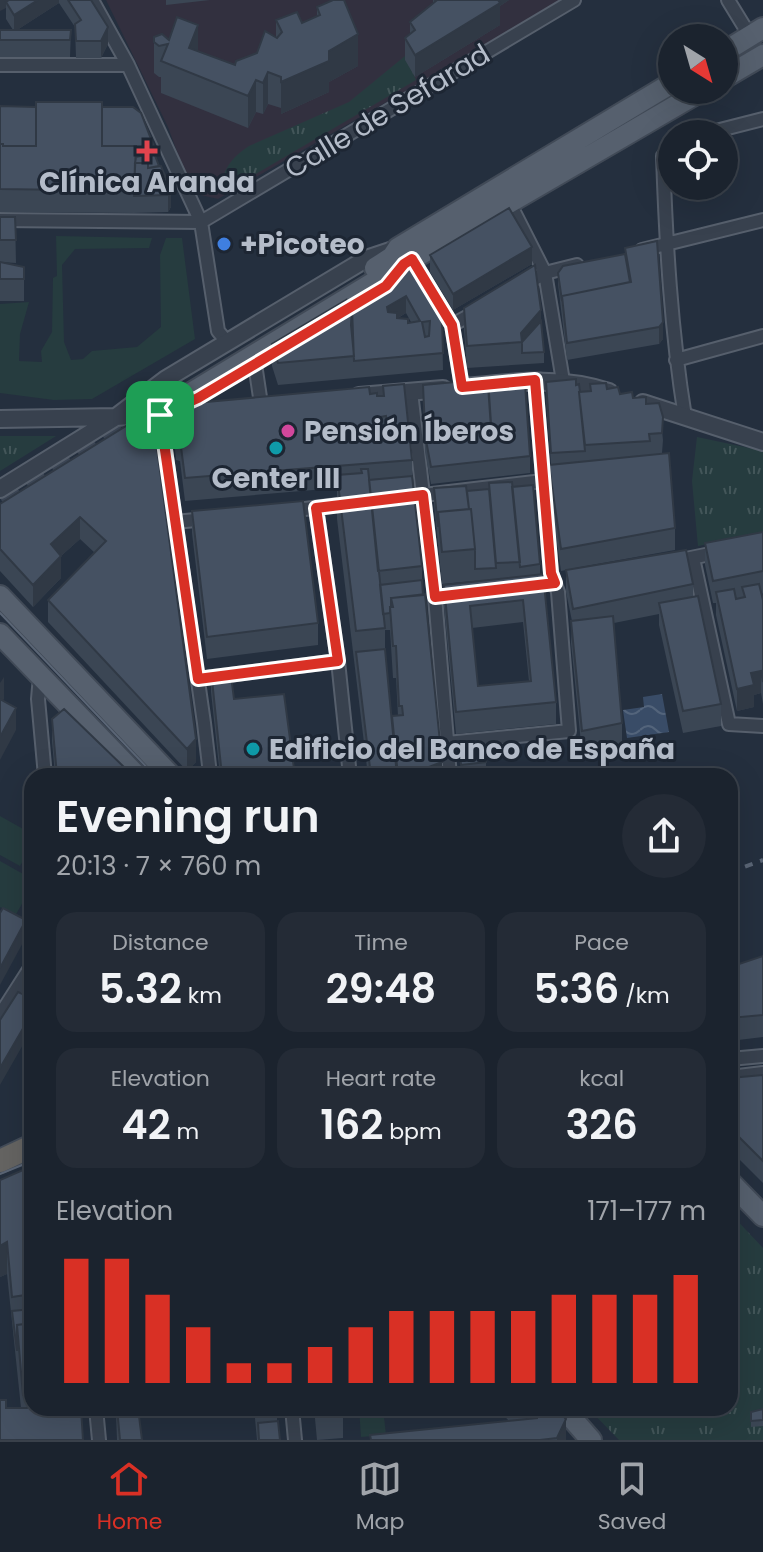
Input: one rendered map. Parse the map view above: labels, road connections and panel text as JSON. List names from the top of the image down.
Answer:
{
  "streets": {
    "street": ["Calle de Sefarad"]
  },
  "places": {
    "health": ["Clínica Aranda"],
    "other": [
      "+Picoteo",
      "Pensión Íberos",
      "Center III",
      "Edificio del Banco de España"
    ]
  },
  "north": "bottom right",
  "page": {
    "heading": ["Evening run", "20:13 · 7 × 760 m"],
    "stats": [
      ["Distance", "5.32 km"],
      ["Time", "29:48"],
      ["Pace", "5:36 /km"],
      ["Elevation", "42 m"],
      ["Heart rate", "162 bpm"],
      ["kcal", "326"]
    ],
    "chart": ["Elevation", "171–177 m"],
    "tabs": ["Home", "Map", "Saved"]
  }
}
